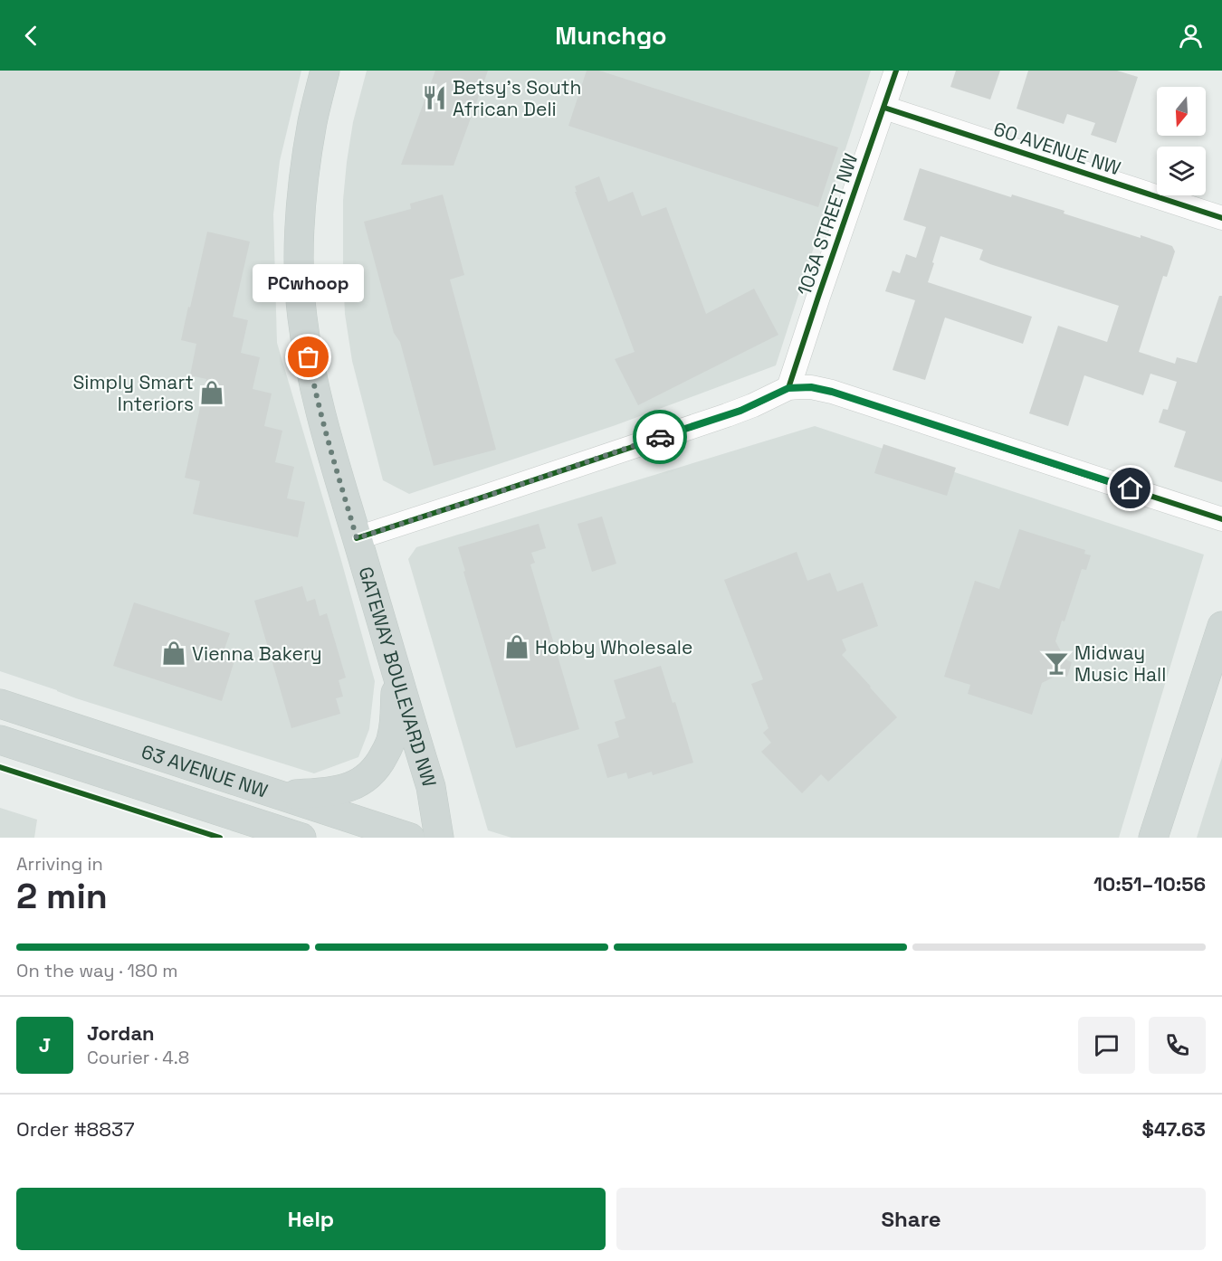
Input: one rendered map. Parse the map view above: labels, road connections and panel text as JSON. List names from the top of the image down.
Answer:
{
  "streets": {
    "main road": ["GATEWAY BOULEVARD NW", "63 AVENUE NW"],
    "street": ["60 AVENUE NW", "103A STREET NW"]
  },
  "crossings": [
    ["60 AVENUE NW", "103A STREET NW"]
  ],
  "places": {
    "restaurant": ["Betsy's South African Deli"],
    "other": ["PCwhoop"],
    "shop": ["Simply Smart Interiors", "Hobby Wholesale", "Vienna Bakery"],
    "bar": ["Midway Music Hall"]
  },
  "north": "bottom",
  "page": {
    "header": "Munchgo",
    "bubble": "PCwhoop",
    "heading": ["2 min", "Arriving in", "10:51–10:56"],
    "panel": [
      "Jordan",
      "Courier · 4.8",
      "Order #8837",
      "$47.63"
    ],
    "bar": "On the way · 180 m",
    "round": "J",
    "buttons": ["Help", "Share"]
  }
}
